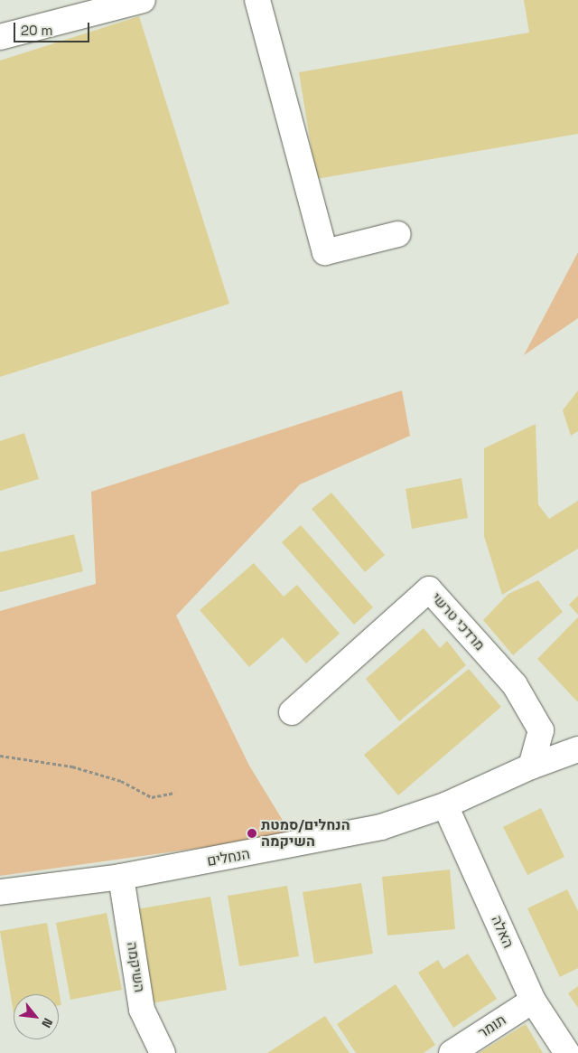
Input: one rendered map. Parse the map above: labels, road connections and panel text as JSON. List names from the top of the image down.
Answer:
{
  "streets": {
    "street": [
      "מרדכי טרשי",
      "הנחלים",
      "האלה",
      "השיקמה",
      "תומר"
    ]
  },
  "crossings": [
    ["מרדכי טרשי", "הנחלים"],
    ["הנחלים", "האלה"],
    ["הנחלים", "השיקמה"],
    ["האלה", "תומר"]
  ],
  "places": ["הנחלים/סמטת השיקמה"],
  "scale_bar": "20 m",
  "north": "bottom right"
}
